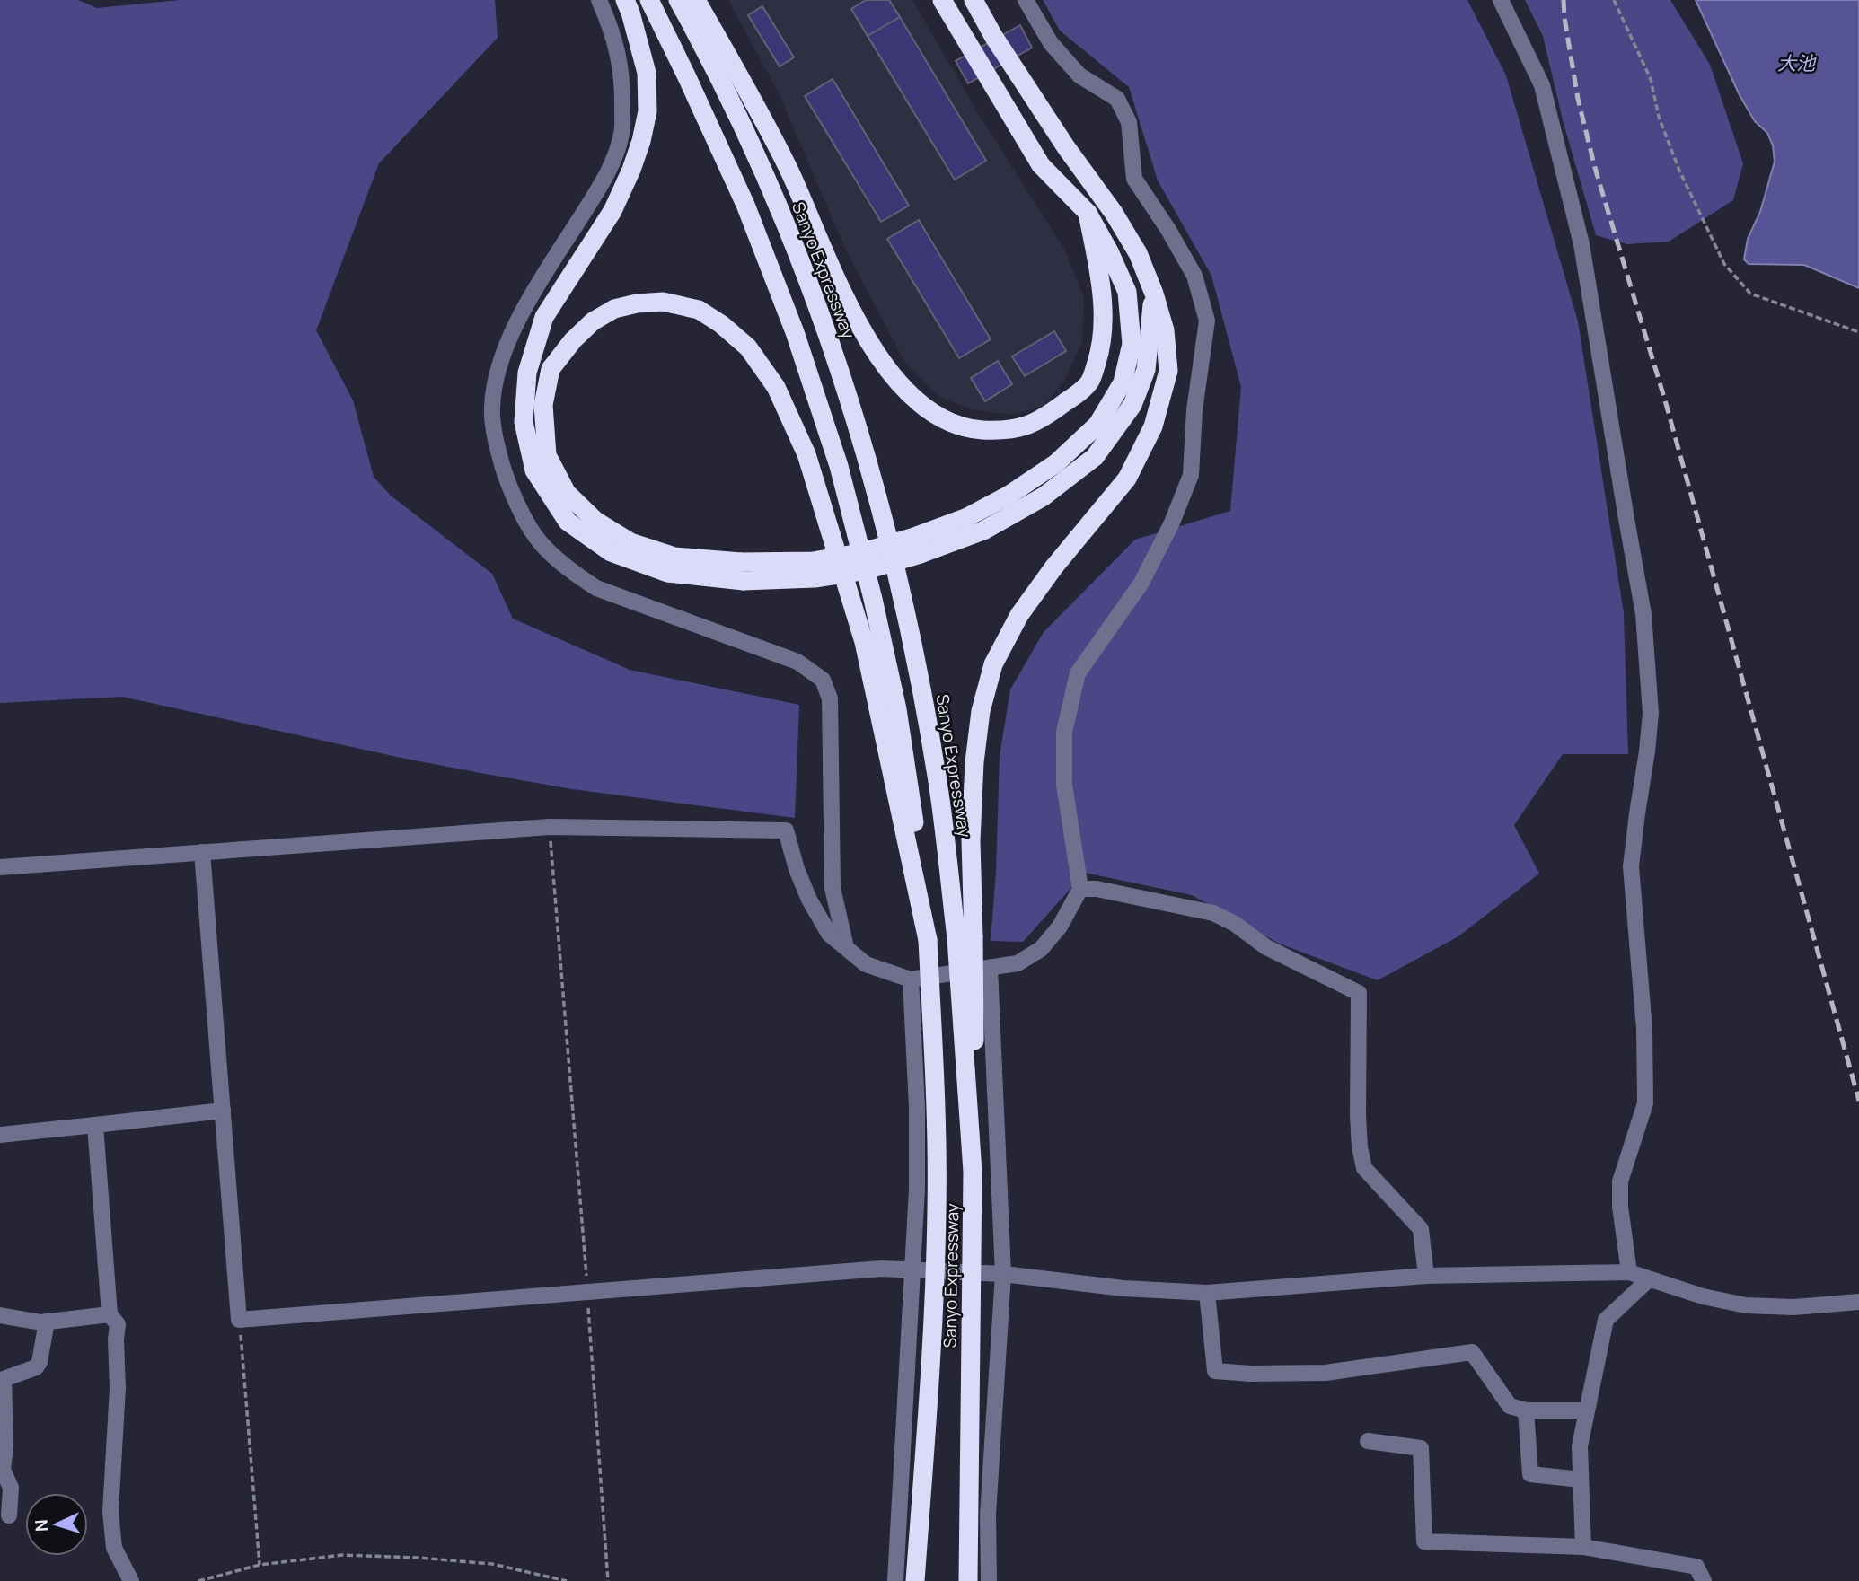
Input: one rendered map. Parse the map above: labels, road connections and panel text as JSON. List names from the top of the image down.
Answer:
{
  "streets": {
    "highway": ["Sanyo Expressway"]
  },
  "water": ["大池"],
  "north": "left"
}
